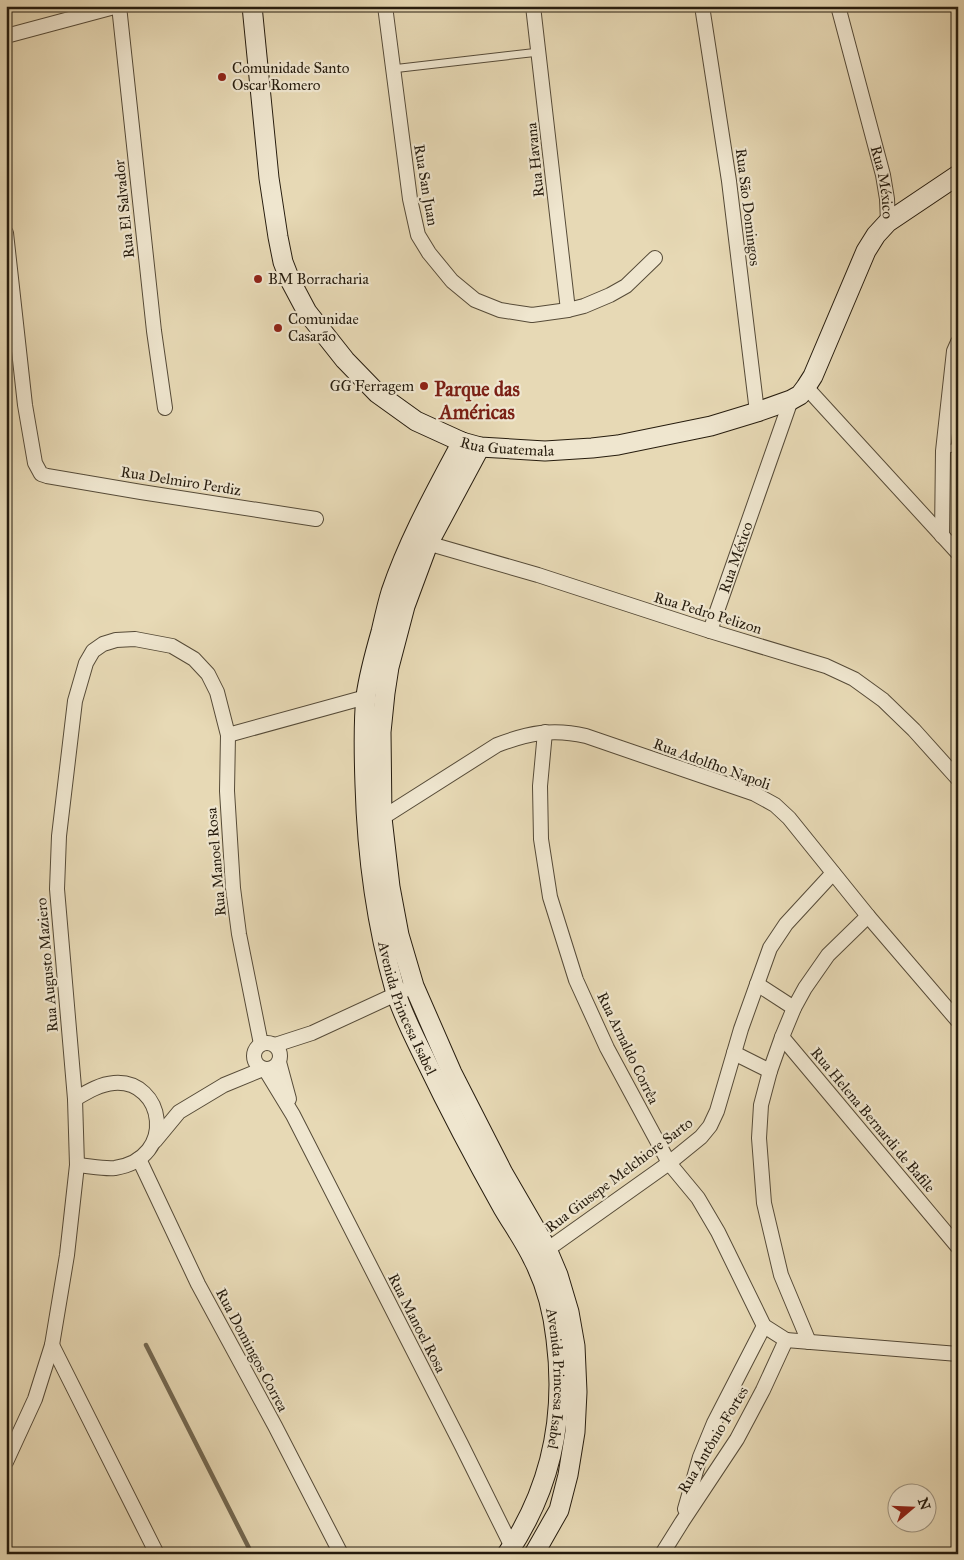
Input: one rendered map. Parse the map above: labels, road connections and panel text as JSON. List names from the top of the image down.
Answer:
{
  "streets": {
    "main road": ["Rua México", "Rua Guatemala", "Avenida Princesa Isabel"],
    "street": [
      "Rua Havana",
      "Rua San Juan",
      "Rua São Domingos",
      "Rua El Salvador",
      "Rua Delmiro Perdiz",
      "Rua Pedro Pelizon",
      "Rua Adolfho Napoli",
      "Rua Manoel Rosa",
      "Rua Augusto Maziero",
      "Rua Arnaldo Corrêa",
      "Rua Helena Bernardi de Bafile",
      "Rua Giusepe Melchiore Sarto",
      "Rua Domingos Correa",
      "Rua Antônio Fortes"
    ]
  },
  "crossings": [
    ["Rua Havana", "Rua San Juan"],
    ["Rua México", "Rua Guatemala"],
    ["Rua México", "Rua Pedro Pelizon"],
    ["Rua São Domingos", "Rua Guatemala"],
    ["Rua Guatemala", "Avenida Princesa Isabel"],
    ["Rua Pedro Pelizon", "Avenida Princesa Isabel"],
    ["Rua Adolfho Napoli", "Avenida Princesa Isabel"],
    ["Rua Adolfho Napoli", "Rua Arnaldo Corrêa"],
    ["Rua Adolfho Napoli", "Rua Giusepe Melchiore Sarto"],
    ["Rua Manoel Rosa", "Rua Augusto Maziero"],
    ["Rua Manoel Rosa", "Avenida Princesa Isabel"],
    ["Rua Augusto Maziero", "Rua Domingos Correa"],
    ["Avenida Princesa Isabel", "Rua Giusepe Melchiore Sarto"],
    ["Rua Arnaldo Corrêa", "Rua Giusepe Melchiore Sarto"]
  ],
  "districts": ["Parque das Américas"],
  "places": [
    "Comunidade Santo Oscar Romero",
    "BM Borracharia",
    "Comunidae Casarão",
    "GG Ferragem"
  ],
  "north": "right"
}
